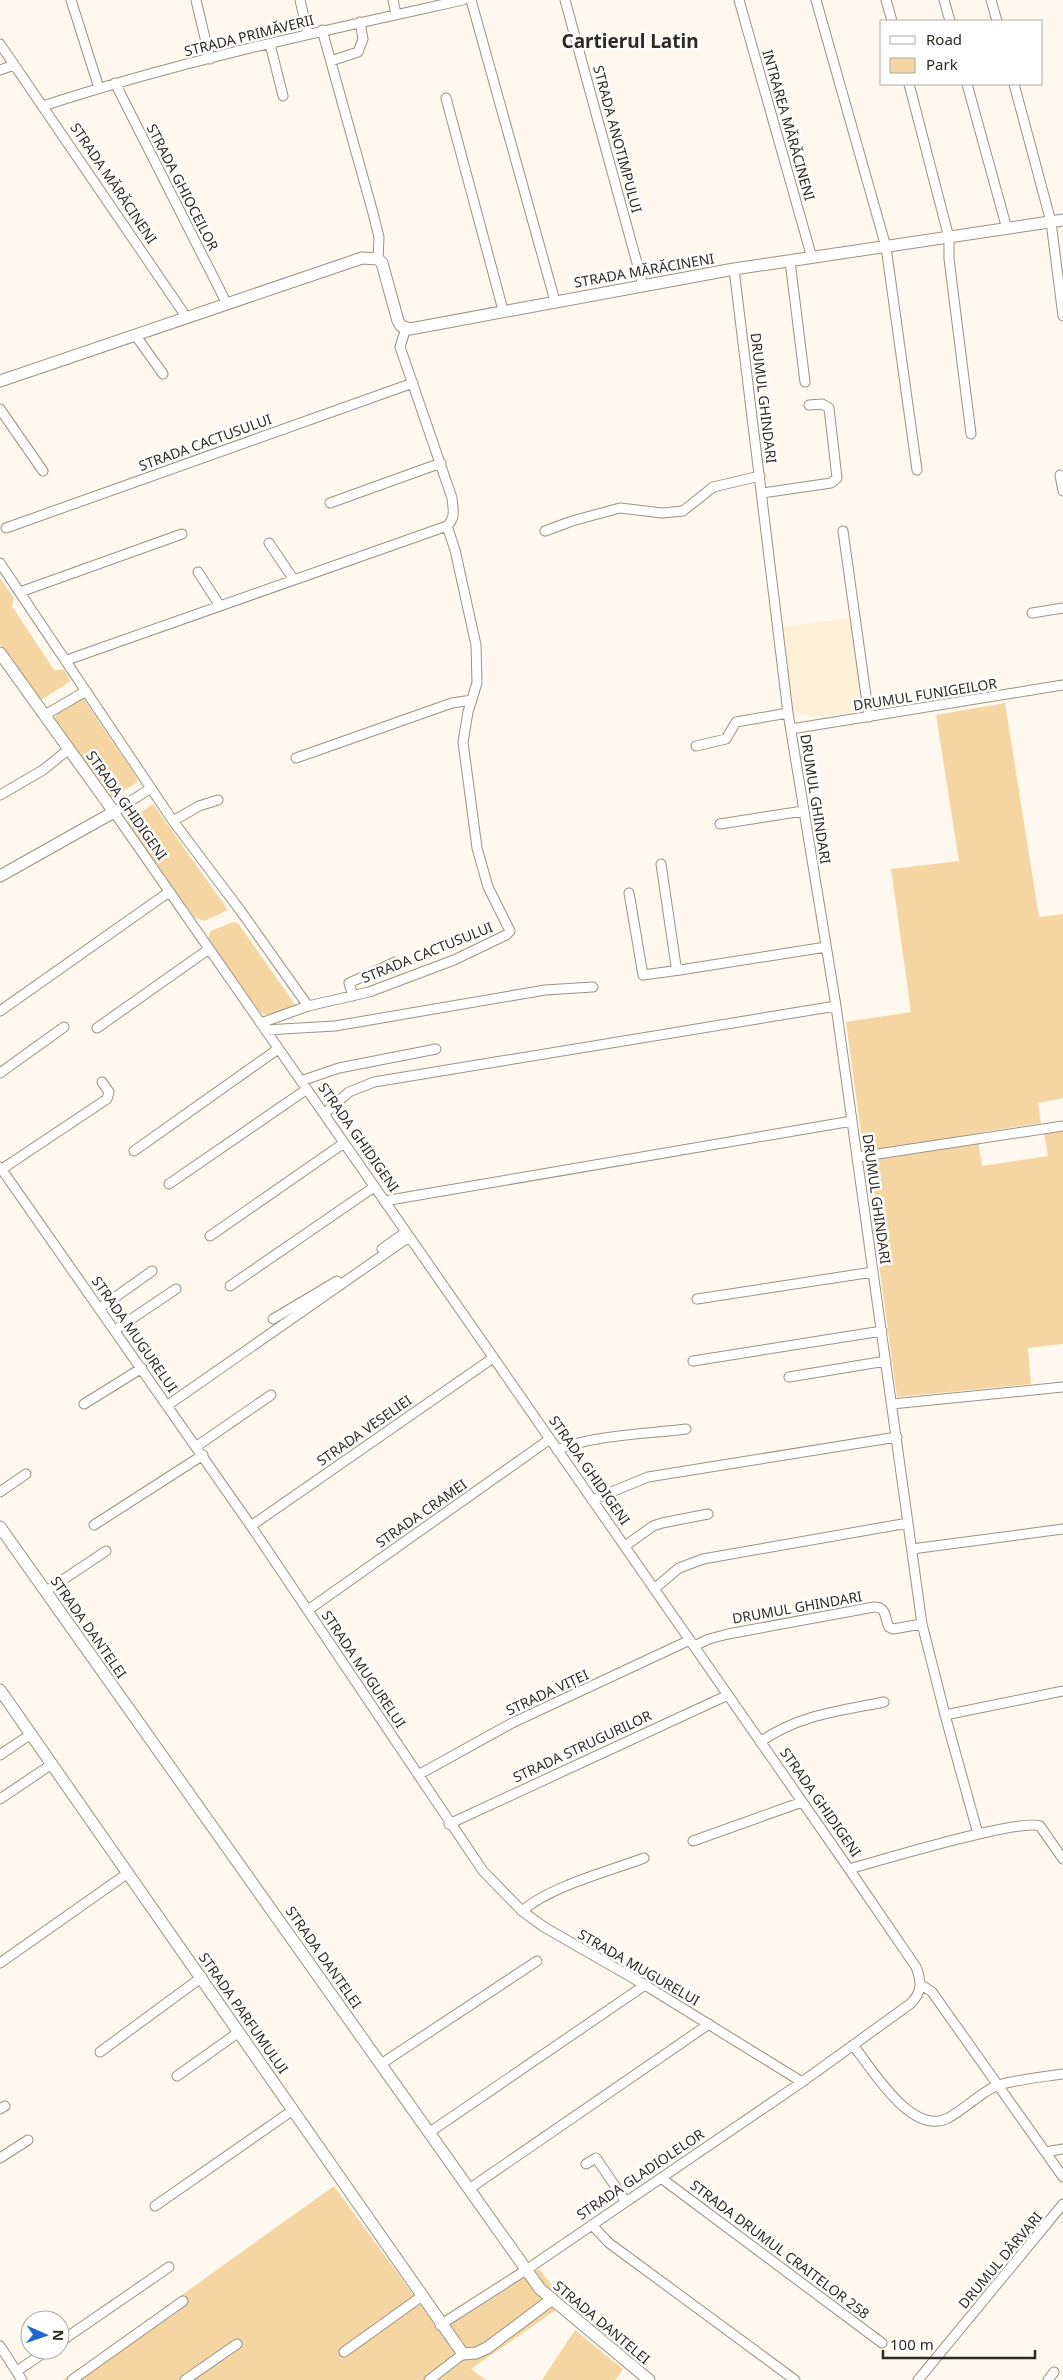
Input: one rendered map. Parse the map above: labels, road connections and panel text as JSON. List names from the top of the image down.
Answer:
{
  "streets": {
    "street": [
      "STRADA PRIMĂVERII",
      "INTRAREA MĂRĂCINENI",
      "STRADA ANOTIMPULUI",
      "STRADA MĂRĂCINENI",
      "STRADA GHIOCEILOR",
      "DRUMUL GHINDARI",
      "STRADA CACTUSULUI",
      "DRUMUL FUNIGEILOR",
      "STRADA GHIDIGENI",
      "STRADA MUGURELUI",
      "STRADA VESELIEI",
      "STRADA CRAMEI",
      "STRADA DANTELEI",
      "STRADA VIȚEI",
      "STRADA STRUGURILOR",
      "STRADA PARFUMULUI",
      "STRADA GLADIOLELOR",
      "STRADA DRUMUL CRAITELOR 258",
      "DRUMUL DÂRVARI"
    ]
  },
  "crossings": [
    ["STRADA PRIMĂVERII", "STRADA MĂRĂCINENI"],
    ["STRADA PRIMĂVERII", "STRADA GHIOCEILOR"],
    ["INTRAREA MĂRĂCINENI", "STRADA MĂRĂCINENI"],
    ["STRADA ANOTIMPULUI", "STRADA MĂRĂCINENI"],
    ["STRADA MĂRĂCINENI", "DRUMUL GHINDARI"],
    ["DRUMUL GHINDARI", "DRUMUL FUNIGEILOR"],
    ["DRUMUL GHINDARI", "STRADA GHIDIGENI"],
    ["DRUMUL GHINDARI", "STRADA VIȚEI"],
    ["STRADA CACTUSULUI", "STRADA GHIDIGENI"],
    ["STRADA GHIDIGENI", "STRADA VESELIEI"],
    ["STRADA GHIDIGENI", "STRADA CRAMEI"],
    ["STRADA GHIDIGENI", "STRADA VIȚEI"],
    ["STRADA GHIDIGENI", "STRADA STRUGURILOR"],
    ["STRADA MUGURELUI", "STRADA VESELIEI"],
    ["STRADA MUGURELUI", "STRADA CRAMEI"],
    ["STRADA MUGURELUI", "STRADA VIȚEI"],
    ["STRADA MUGURELUI", "STRADA STRUGURILOR"],
    ["STRADA MUGURELUI", "STRADA GLADIOLELOR"],
    ["STRADA DANTELEI", "STRADA GLADIOLELOR"],
    ["STRADA PARFUMULUI", "STRADA GLADIOLELOR"],
    ["STRADA GLADIOLELOR", "STRADA DRUMUL CRAITELOR 258"]
  ],
  "districts": ["Cartierul Latin"],
  "legend": ["Road", "Park"],
  "scale_bar": "100 m",
  "north": "right"
}
